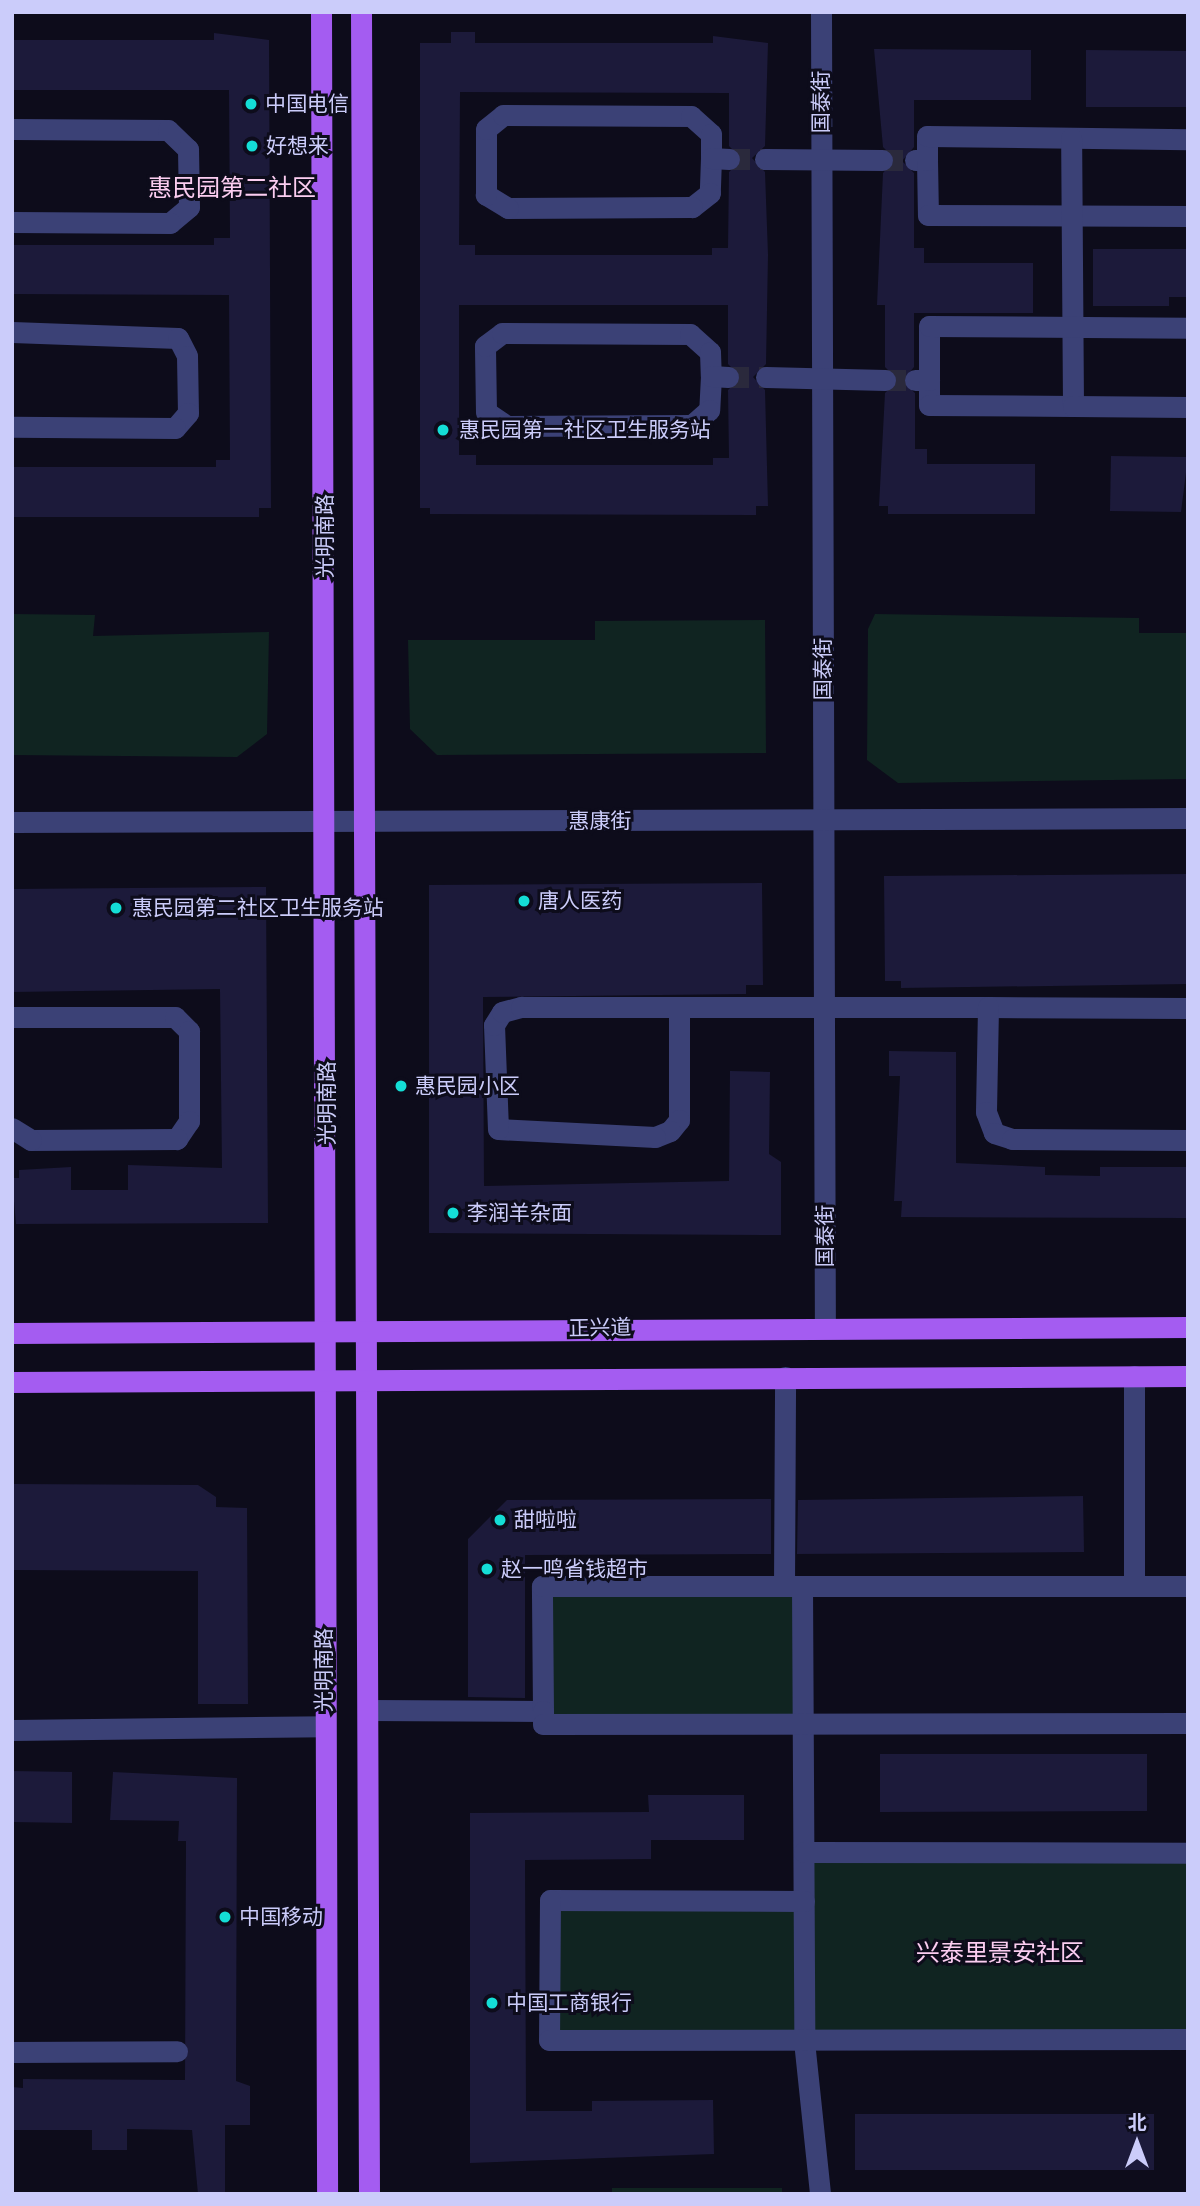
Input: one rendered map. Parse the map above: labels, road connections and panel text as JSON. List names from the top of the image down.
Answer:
{
  "streets": {
    "main road": ["光明南路", "正兴道"],
    "street": ["国泰街", "惠康街"]
  },
  "crossings": [
    ["国泰街", "惠康街"],
    ["国泰街", "正兴道"],
    ["光明南路", "惠康街"],
    ["光明南路", "正兴道"]
  ],
  "districts": ["惠民园第二社区", "兴泰里景安社区"],
  "places": [
    "中国电信",
    "好想来",
    "惠民园第一社区卫生服务站",
    "唐人医药",
    "惠民园第二社区卫生服务站",
    "惠民园小区",
    "李润羊杂面",
    "甜啦啦",
    "赵一鸣省钱超市",
    "中国移动",
    "中国工商银行"
  ],
  "north": "top"
}
